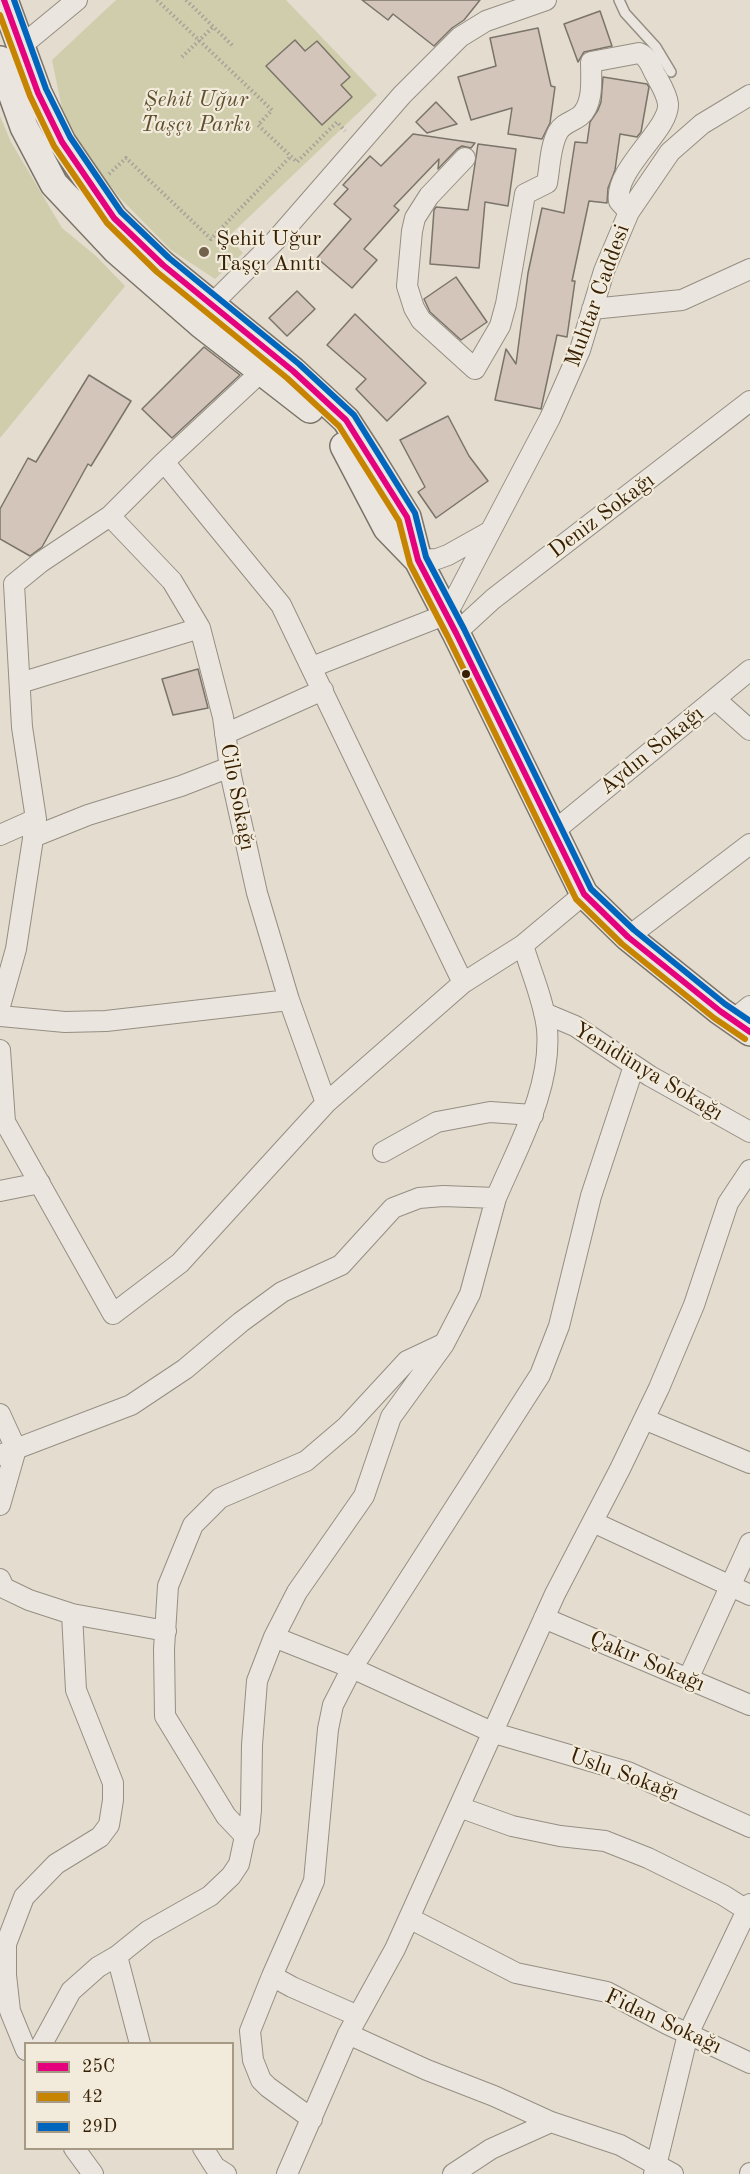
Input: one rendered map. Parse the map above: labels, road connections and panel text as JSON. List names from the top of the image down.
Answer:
{
  "streets": {
    "street": [
      "Muhtar Caddesi",
      "Deniz Sokağı",
      "Aydın Sokağı",
      "Cilo Sokağı",
      "Yenidünya Sokağı",
      "Çakır Sokağı",
      "Uslu Sokağı",
      "Fidan Sokağı"
    ]
  },
  "crossings": [
    ["Muhtar Caddesi", "Deniz Sokağı"]
  ],
  "parks": ["Şehit Uğur Taşçı Parkı"],
  "places": ["Şehit Uğur Taşçı Anıtı"],
  "lines": ["transit line 25C", "transit line 29D", "transit line 42"],
  "legend": ["25C", "42", "29D"]
}
